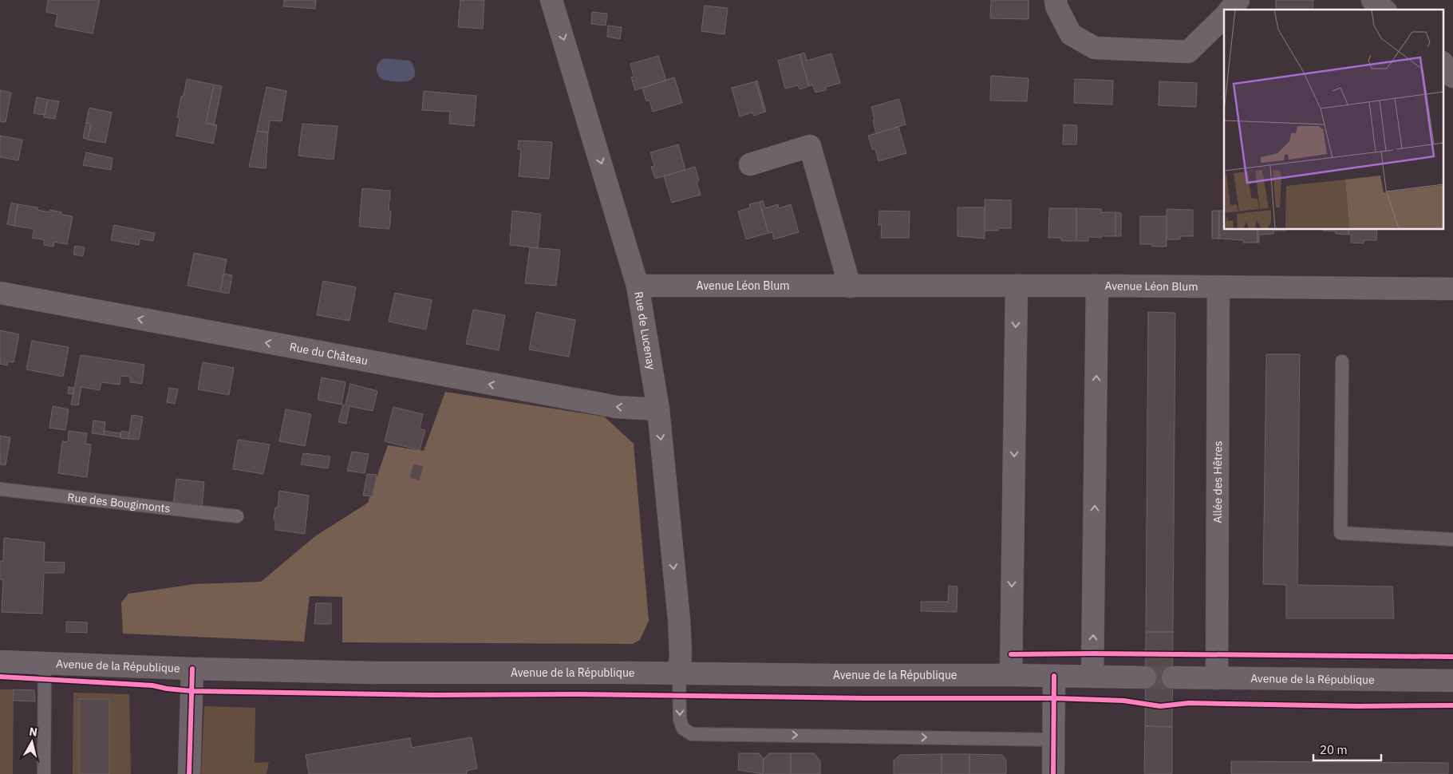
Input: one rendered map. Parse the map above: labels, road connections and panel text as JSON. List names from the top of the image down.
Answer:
{
  "streets": {
    "street": [
      "Avenue Léon Blum",
      "Rue de Lucenay",
      "Rue du Château",
      "Allée des Hêtres",
      "Avenue de la République"
    ],
    "lane": ["Rue des Bougimonts"]
  },
  "crossings": [
    ["Avenue Léon Blum", "Rue de Lucenay"],
    ["Avenue Léon Blum", "Allée des Hêtres"],
    ["Rue de Lucenay", "Rue du Château"],
    ["Rue de Lucenay", "Avenue de la République"],
    ["Allée des Hêtres", "Avenue de la République"]
  ],
  "one_way": ["Rue de Lucenay", "Rue du Château"],
  "scale_bar": "20 m",
  "north": "top"
}
